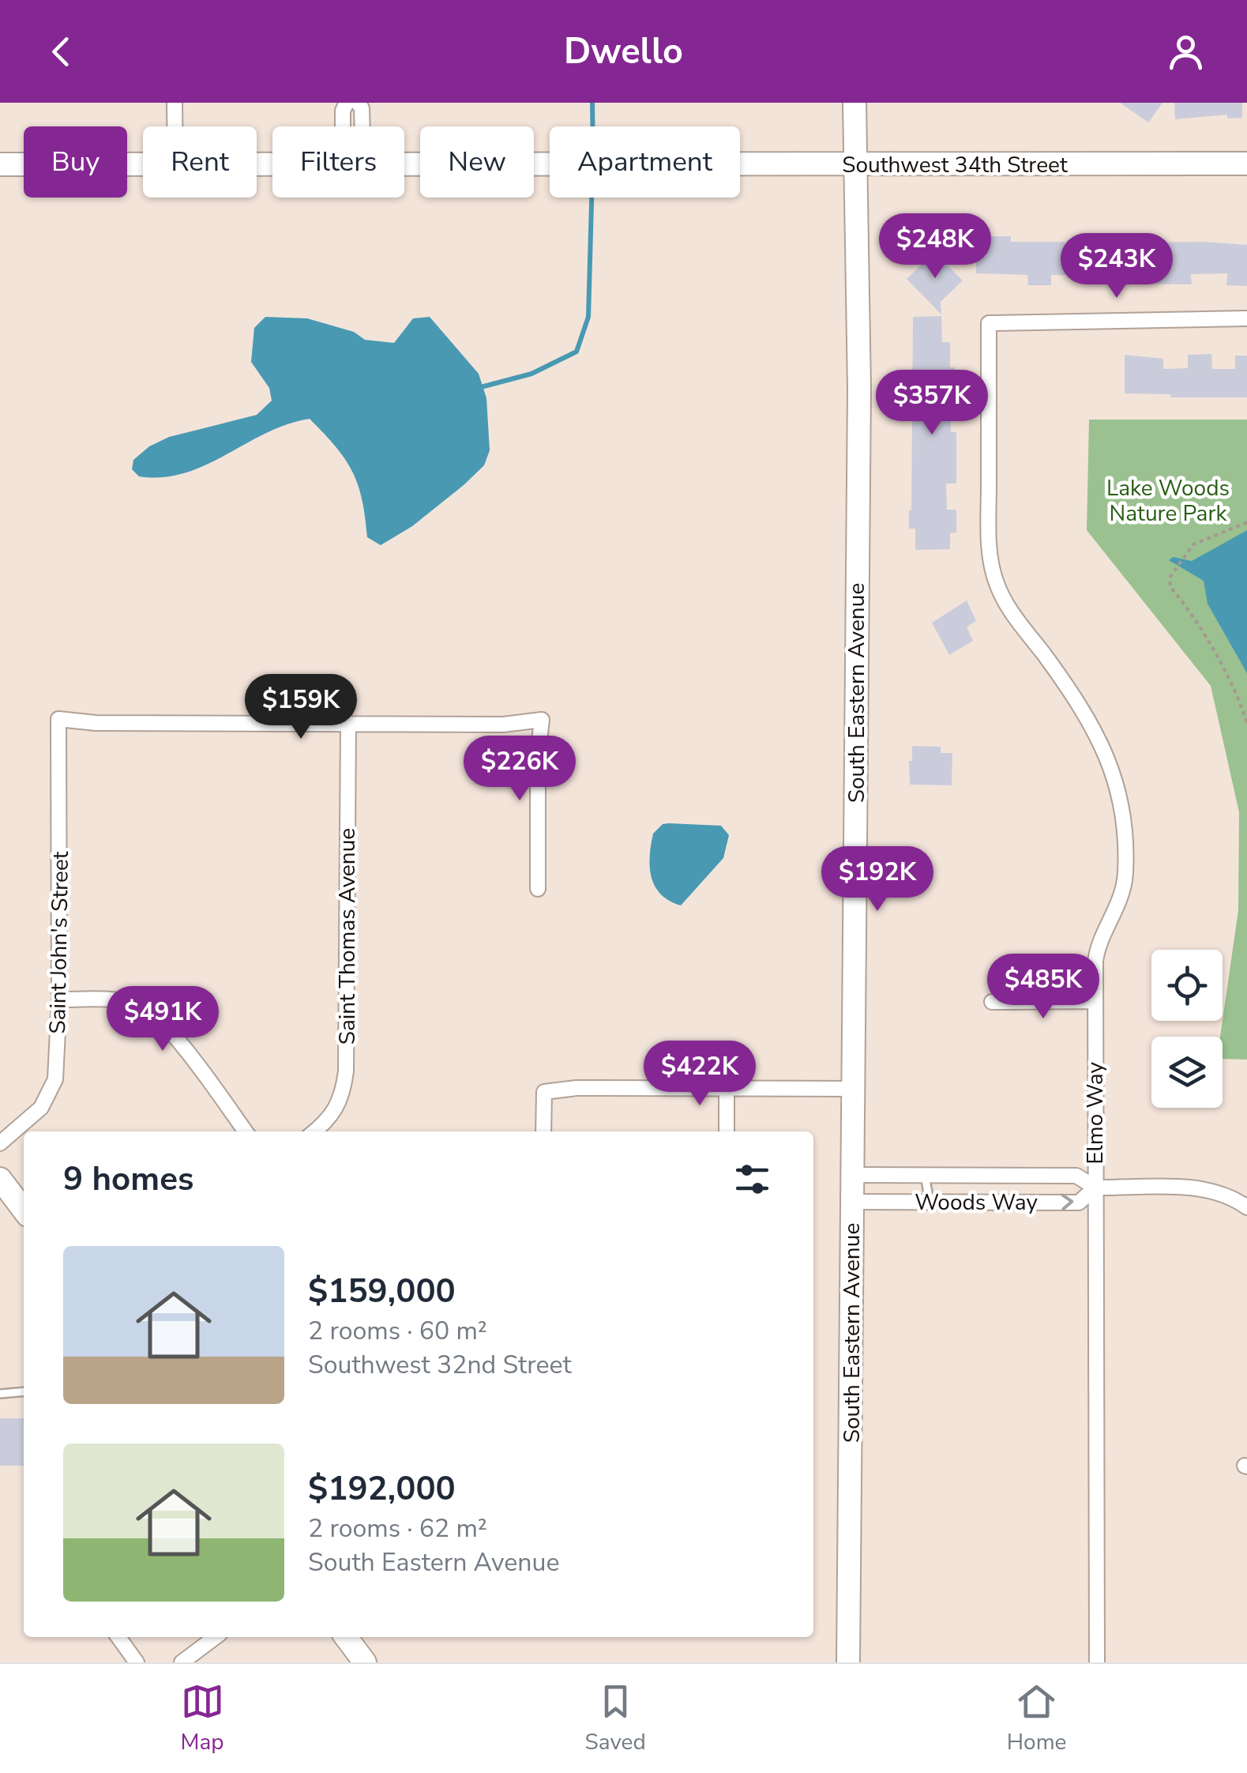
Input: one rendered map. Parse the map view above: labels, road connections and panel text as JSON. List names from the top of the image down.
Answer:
{
  "streets": {
    "street": [
      "Southwest 34th Street",
      "South Eastern Avenue",
      "Saint Thomas Avenue",
      "Saint John's Street",
      "Elmo Way",
      "Woods Way"
    ]
  },
  "crossings": [
    ["Southwest 34th Street", "South Eastern Avenue"],
    ["South Eastern Avenue", "Woods Way"],
    ["Saint Thomas Avenue", "Saint John's Street"],
    ["Elmo Way", "Woods Way"]
  ],
  "parks": ["Lake Woods Nature Park"],
  "page": {
    "header": "Dwello",
    "chip": [
      "Buy",
      "Rent",
      "Filters",
      "New",
      "Apartment"
    ],
    "price": [
      "$248K",
      "$243K",
      "$357K",
      "$159K",
      "$226K",
      "$192K",
      "$485K",
      "$491K",
      "$422K"
    ],
    "heading": "9 homes",
    "list": [
      {
        "name": "$159,000",
        "note": "2 rooms · 60 m² · Southwest 32nd Street"
      },
      {
        "name": "$192,000",
        "note": "2 rooms · 62 m² · South Eastern Avenue"
      }
    ],
    "tabs": ["Map", "Saved", "Home"]
  }
}
